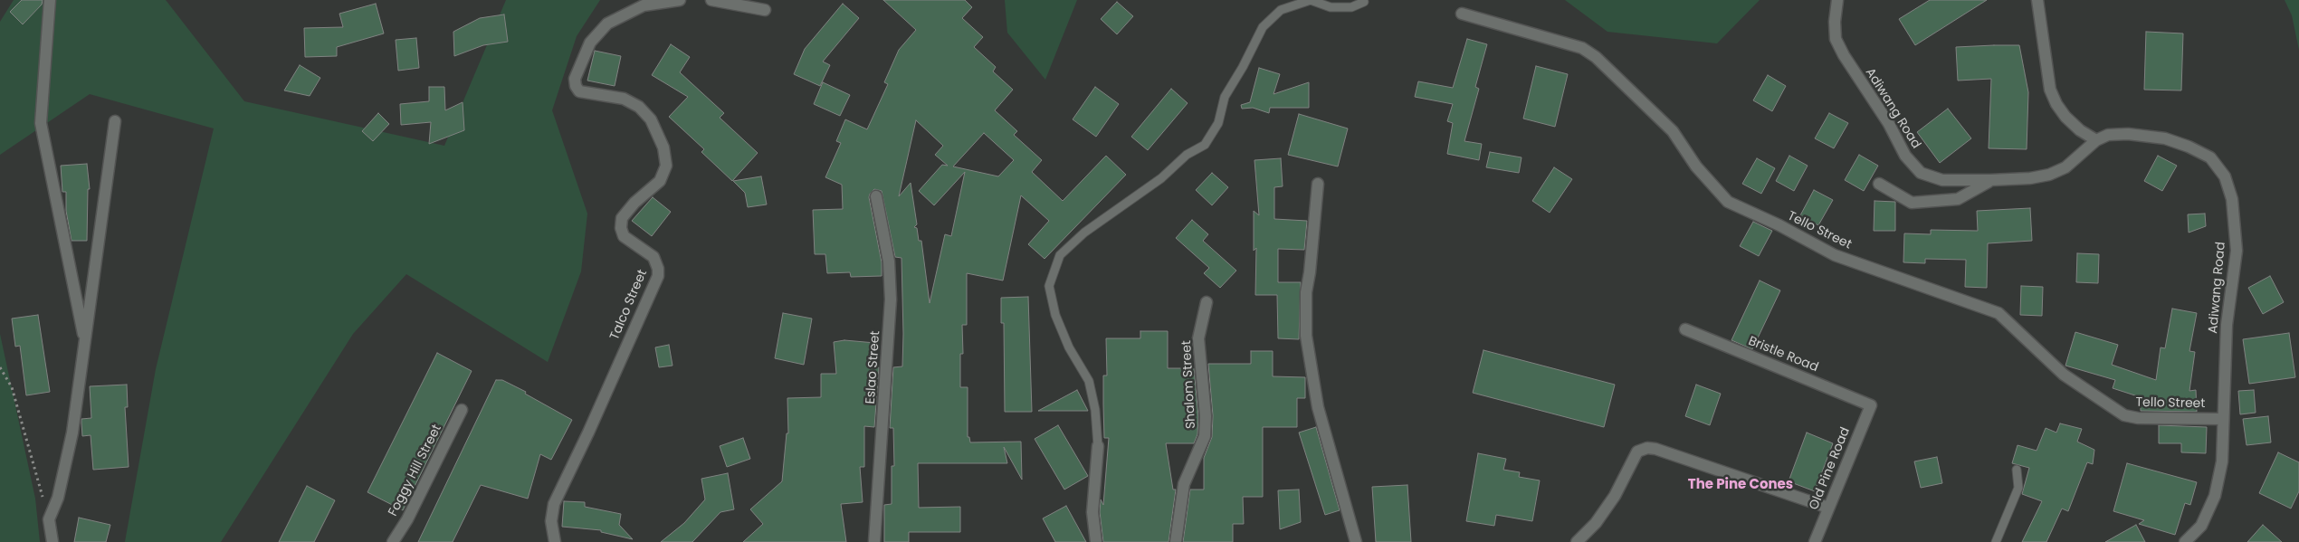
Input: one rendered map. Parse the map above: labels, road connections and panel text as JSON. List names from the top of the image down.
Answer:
{
  "streets": {
    "street": [
      "Adiwang Road",
      "Tello Street",
      "Talco Street",
      "Bristle Road",
      "Eslao Street",
      "Shalom Street",
      "Old Pine Road",
      "Foggy Hill Street"
    ]
  },
  "crossings": [
    ["Adiwang Road", "Tello Street"],
    ["Bristle Road", "Old Pine Road"]
  ],
  "districts": ["The Pine Cones"]
}
